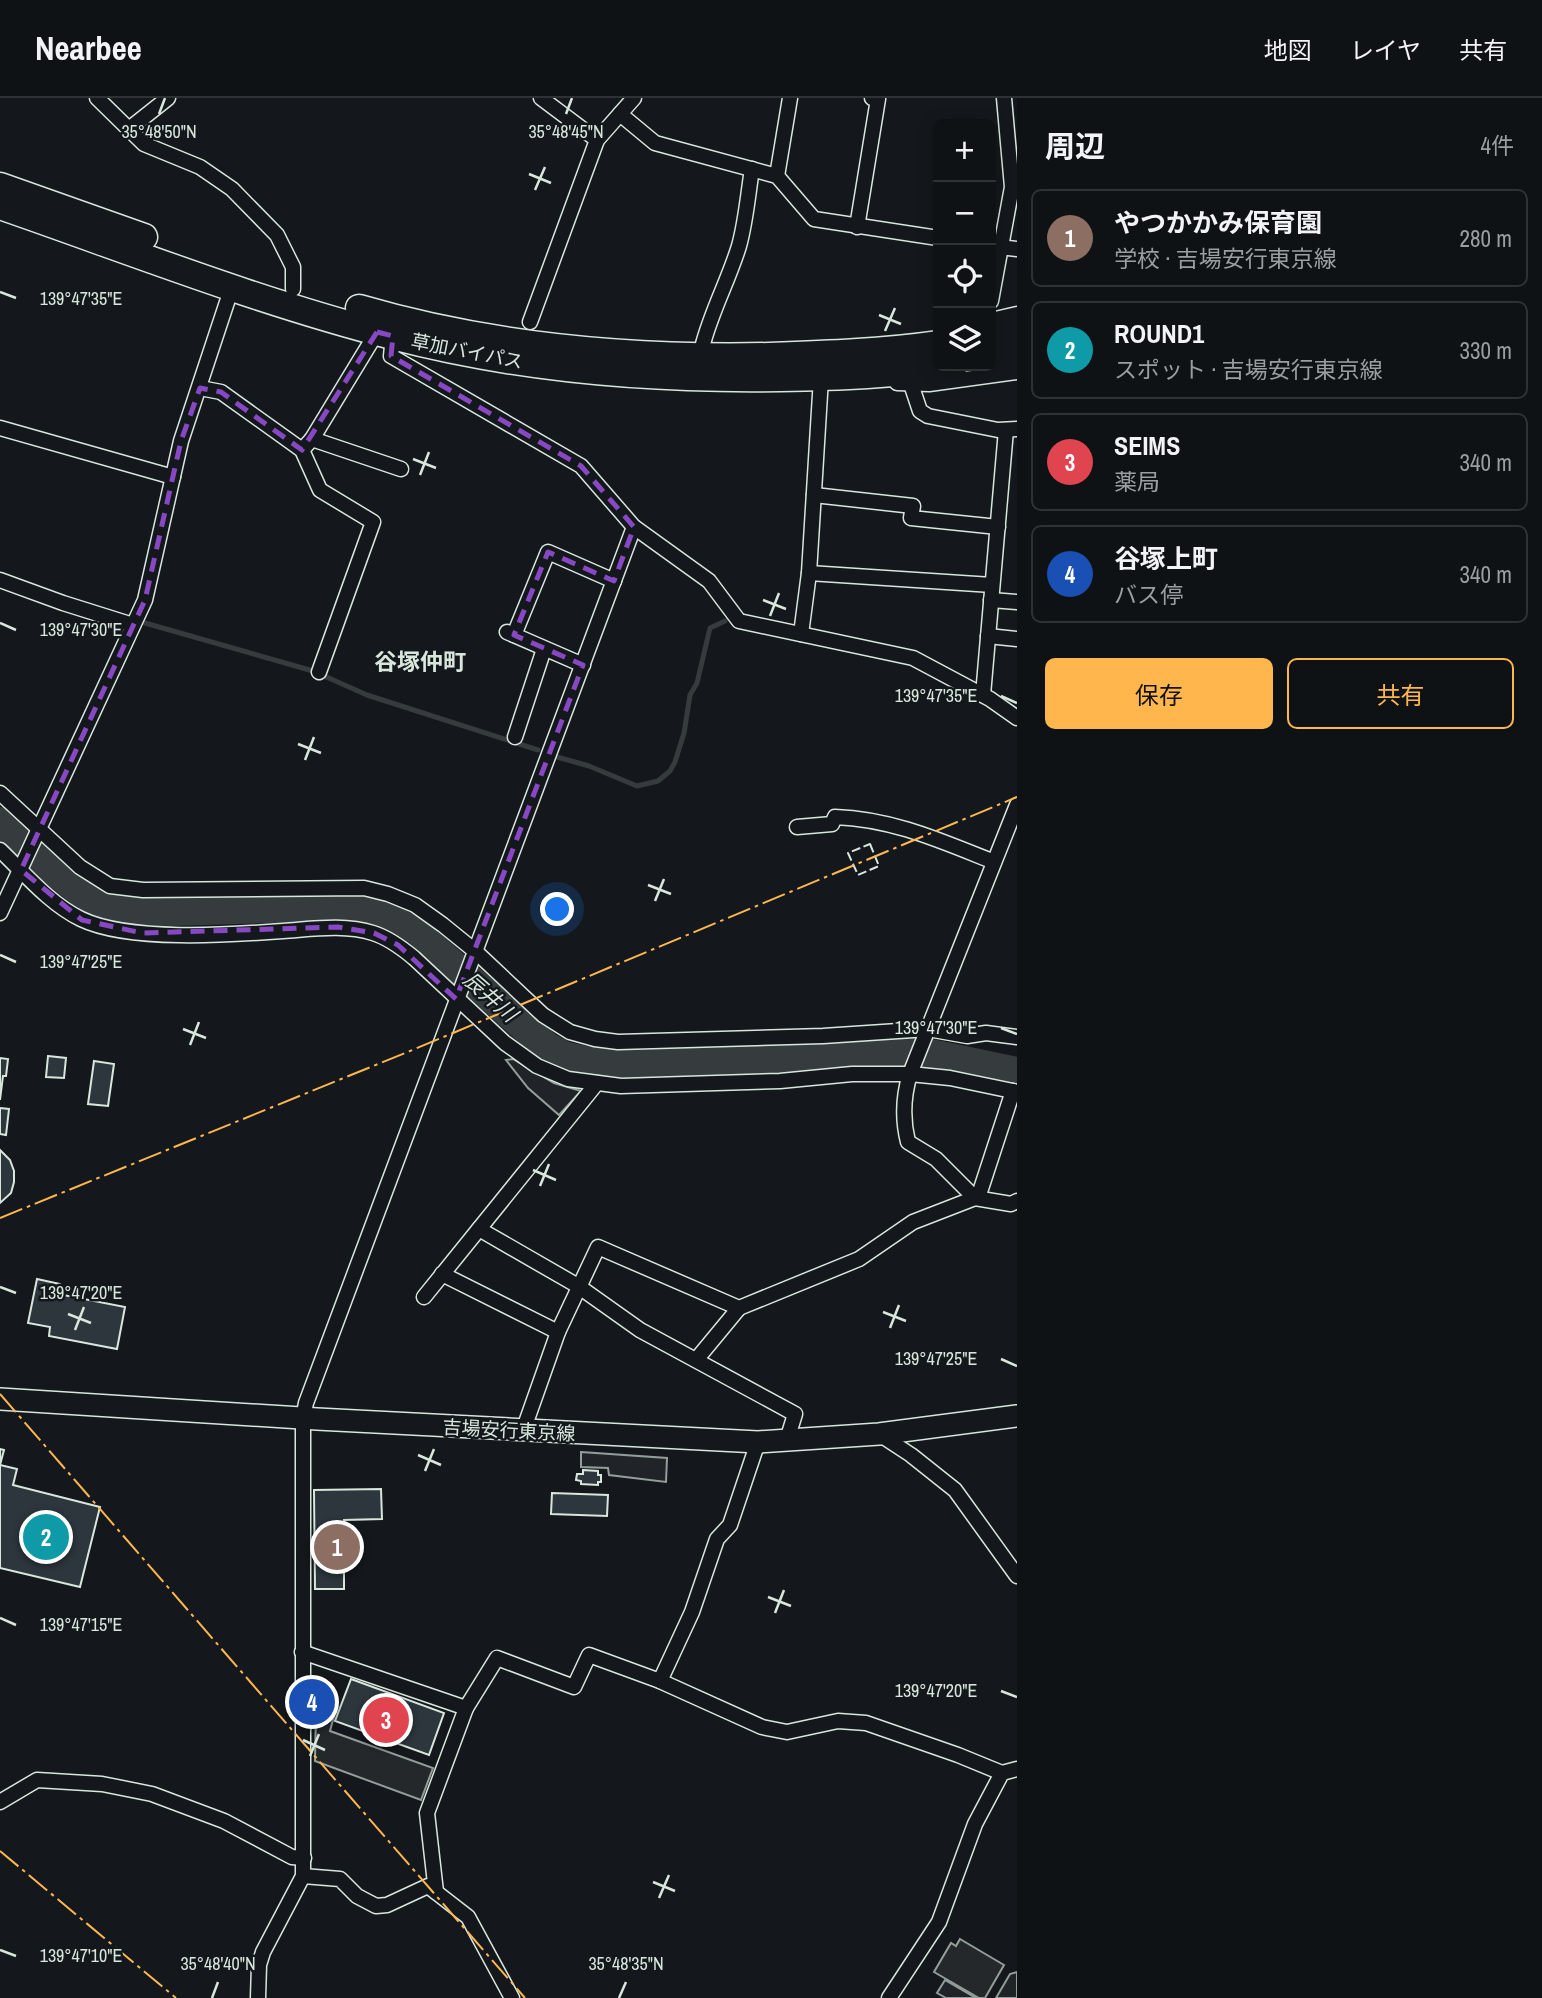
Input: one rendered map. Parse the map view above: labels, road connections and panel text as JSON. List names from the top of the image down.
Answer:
{
  "streets": {
    "highway": ["草加バイパス"],
    "main road": ["吉場安行東京線"]
  },
  "districts": ["谷塚仲町"],
  "water": ["辰井川"],
  "page": {
    "header": "Nearbee",
    "nav": ["地図", "レイヤ", "共有"],
    "heading": ["周辺", "4件"],
    "map_buttons": ["+", "−"],
    "list": [
      {
        "mark": "1",
        "name": "やつかかみ保育園",
        "note": "学校 · 吉場安行東京線",
        "value": "280 m"
      },
      {
        "mark": "2",
        "name": "ROUND1",
        "note": "スポット · 吉場安行東京線",
        "value": "330 m"
      },
      {
        "mark": "3",
        "name": "SEIMS",
        "note": "薬局",
        "value": "340 m"
      },
      {
        "mark": "4",
        "name": "谷塚上町",
        "note": "バス停",
        "value": "340 m"
      }
    ],
    "buttons": ["保存", "共有"],
    "pins": [
      "2",
      "1",
      "4",
      "3"
    ]
  },
  "coordinates": [
    "35°48'50\"N",
    "35°48'45\"N",
    "139°47'35\"E",
    "139°47'30\"E",
    "139°47'25\"E",
    "139°47'20\"E",
    "139°47'15\"E",
    "139°47'10\"E",
    "35°48'40\"N",
    "35°48'35\"N"
  ]
}
